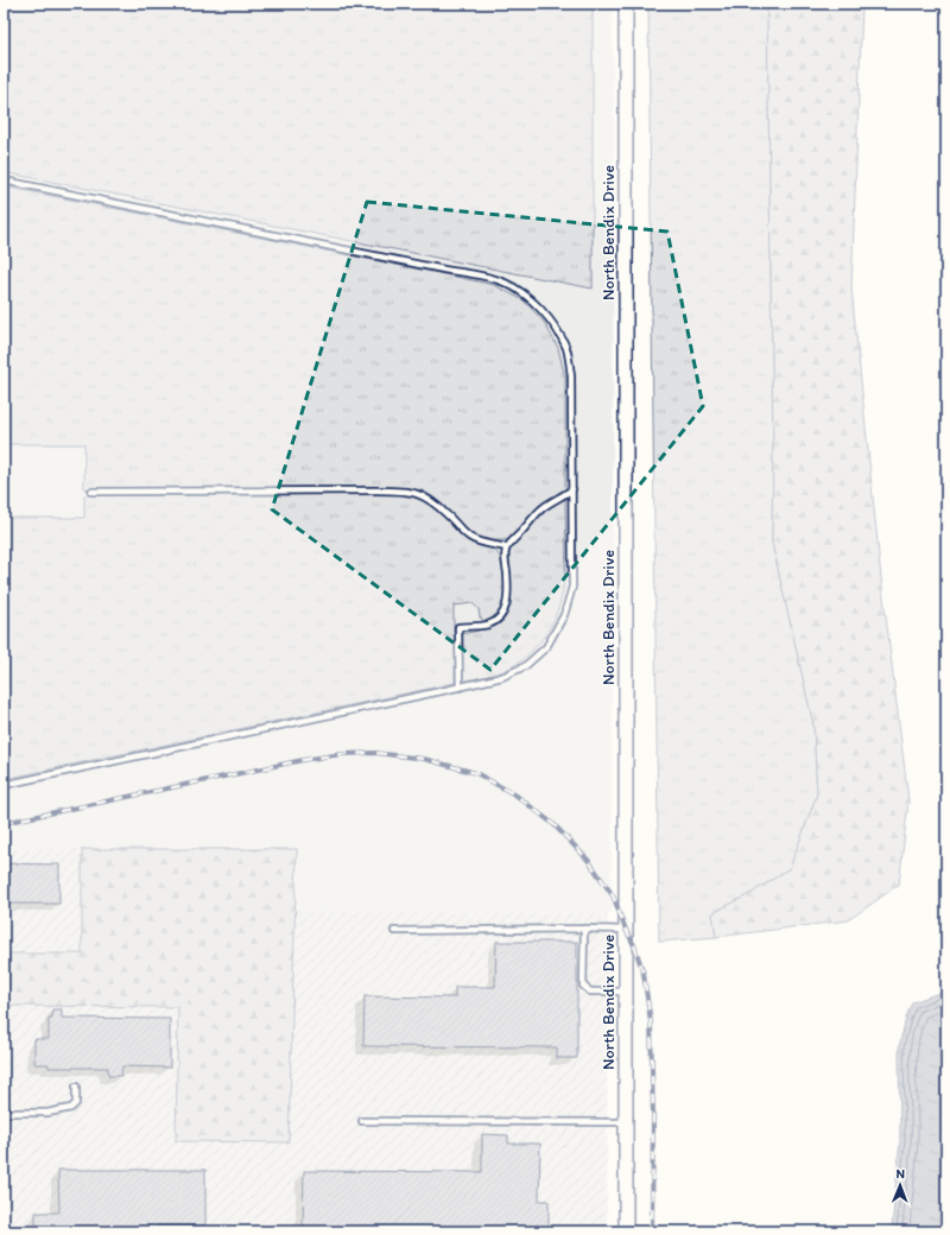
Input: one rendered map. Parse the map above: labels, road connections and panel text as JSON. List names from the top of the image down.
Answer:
{
  "streets": {
    "street": ["North Bendix Drive"]
  },
  "north": "top"
}
